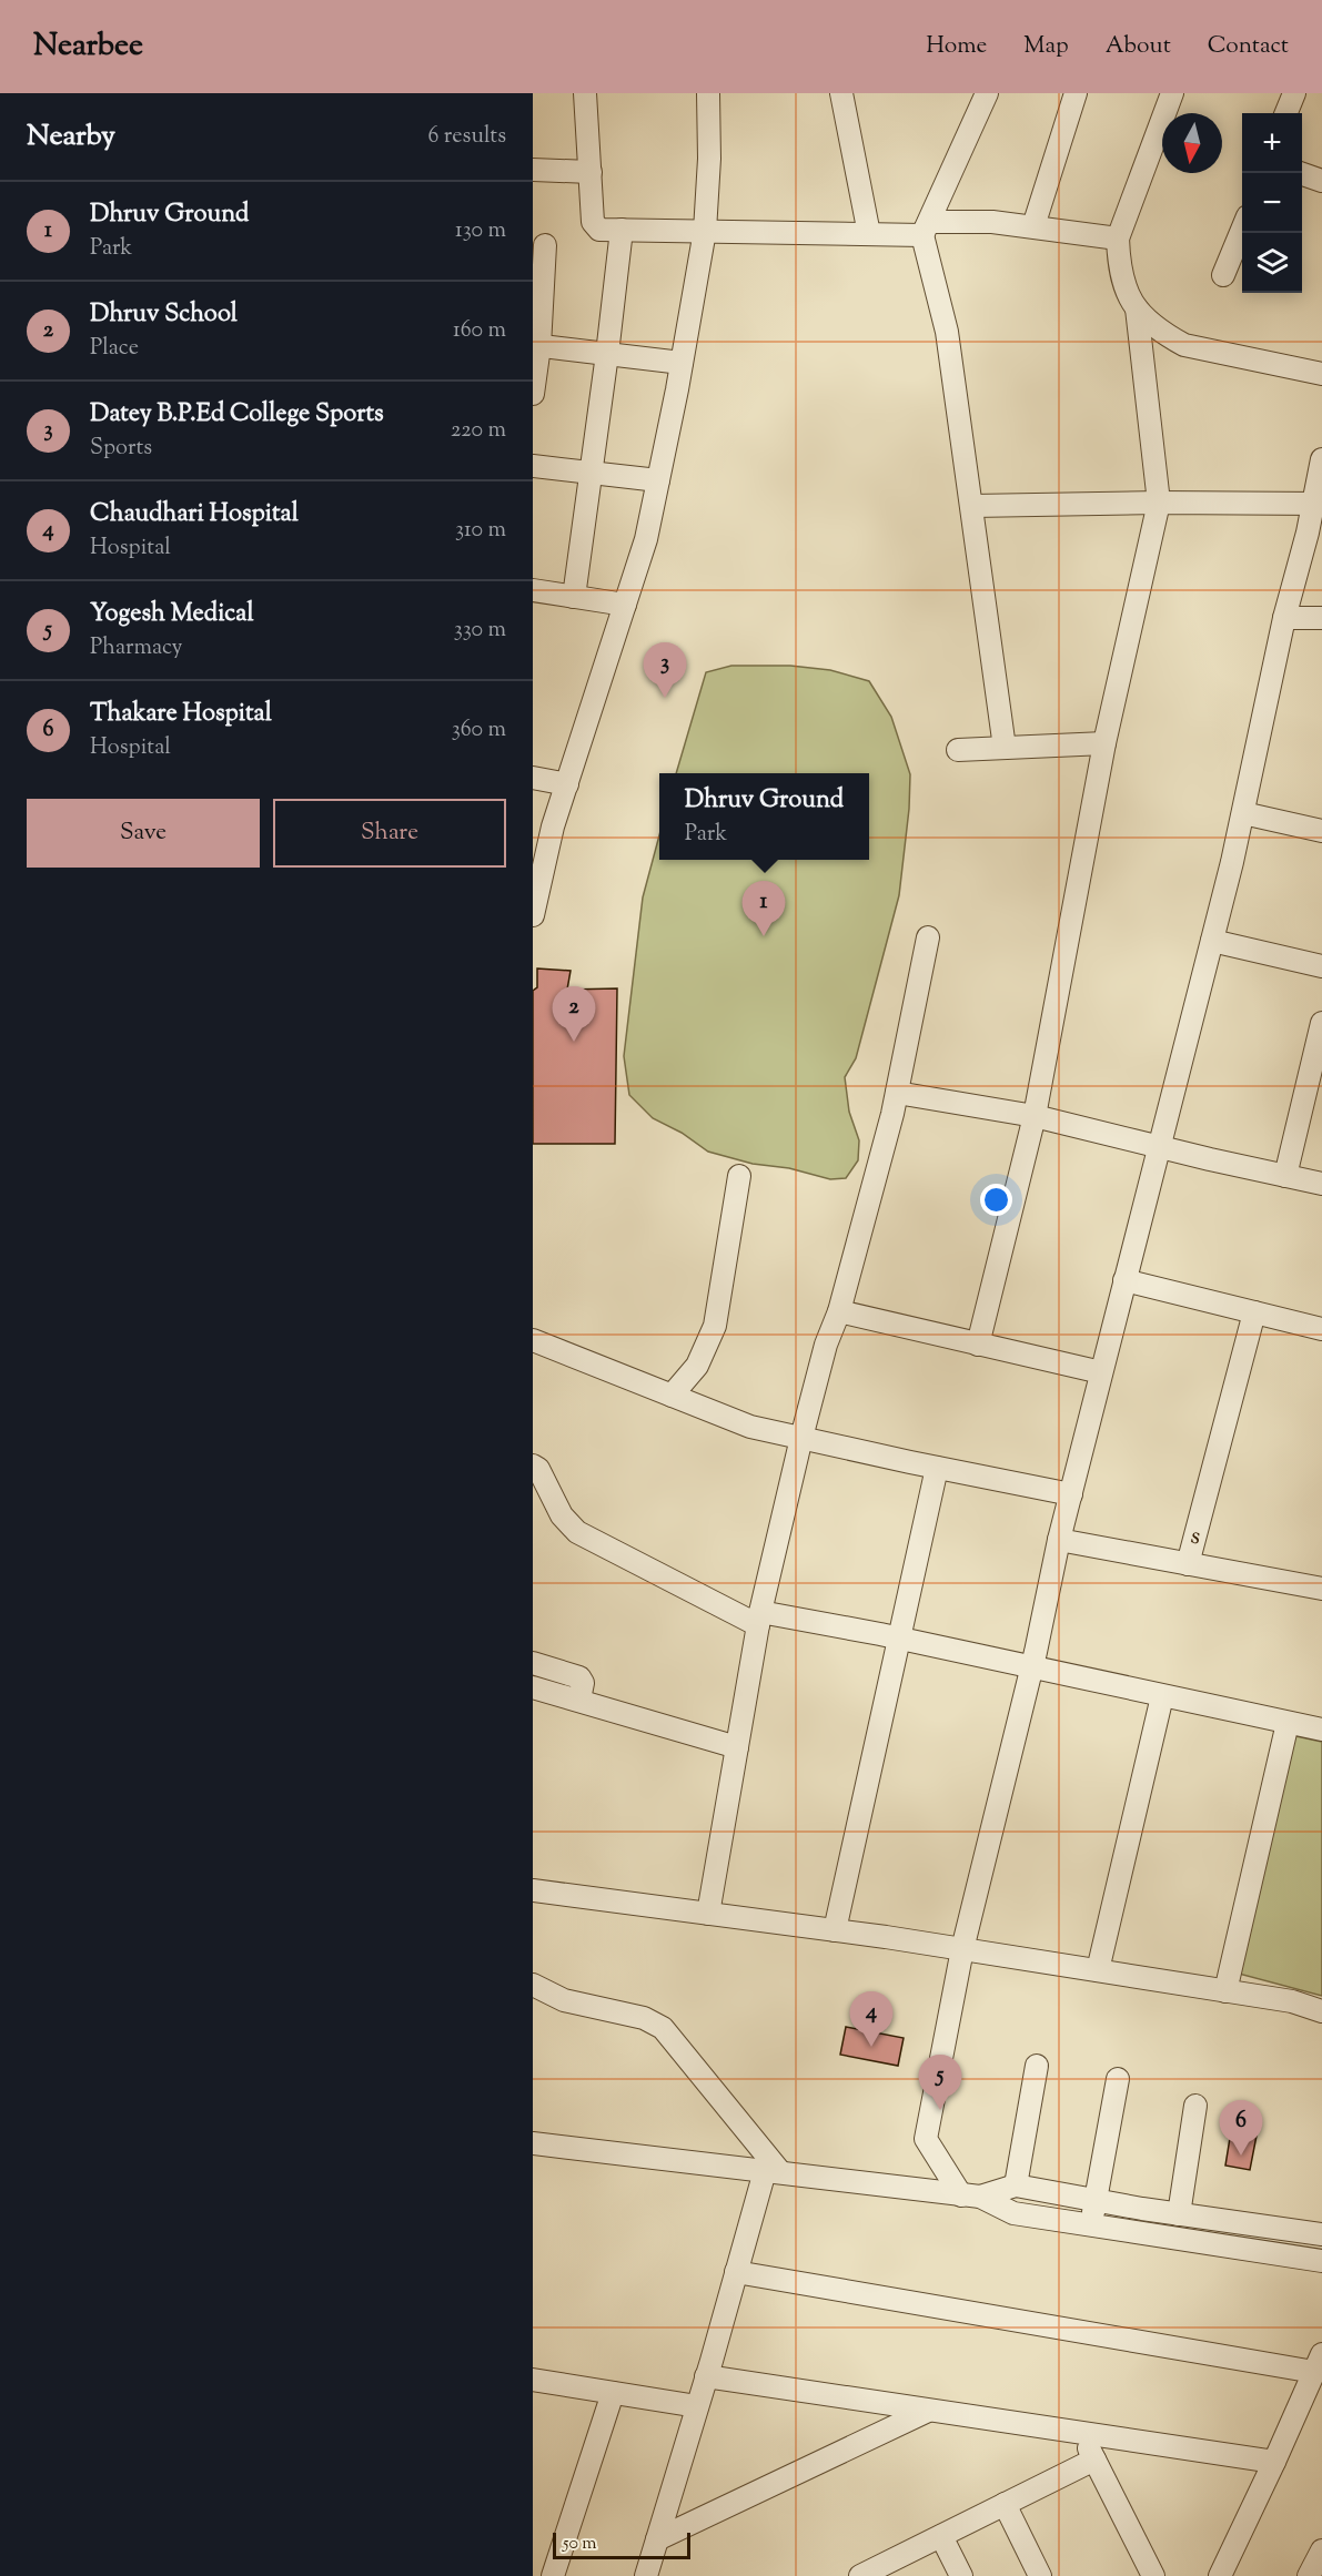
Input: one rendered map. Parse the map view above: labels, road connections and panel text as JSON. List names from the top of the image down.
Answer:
{
  "streets": {
    "street": ["s"]
  },
  "scale_bar": "50 m",
  "north": "bottom",
  "page": {
    "header": "Nearbee",
    "nav": [
      "Home",
      "Map",
      "About",
      "Contact"
    ],
    "heading": ["Nearby", "6 results"],
    "map_buttons": ["+", "−"],
    "list": [
      {
        "mark": "1",
        "name": "Dhruv Ground",
        "note": "Park",
        "value": "130 m"
      },
      {
        "mark": "2",
        "name": "Dhruv School",
        "note": "Place",
        "value": "160 m"
      },
      {
        "mark": "3",
        "name": "Datey B.P.Ed College Sports",
        "note": "Sports",
        "value": "220 m"
      },
      {
        "mark": "4",
        "name": "Chaudhari Hospital",
        "note": "Hospital",
        "value": "310 m"
      },
      {
        "mark": "5",
        "name": "Yogesh Medical",
        "note": "Pharmacy",
        "value": "330 m"
      },
      {
        "mark": "6",
        "name": "Thakare Hospital",
        "note": "Hospital",
        "value": "360 m"
      }
    ],
    "pins": [
      "3",
      "1",
      "2",
      "4",
      "5",
      "6"
    ],
    "popup": ["Dhruv Ground", "Park"],
    "buttons": ["Save", "Share"],
    "scale": "50 m"
  }
}
